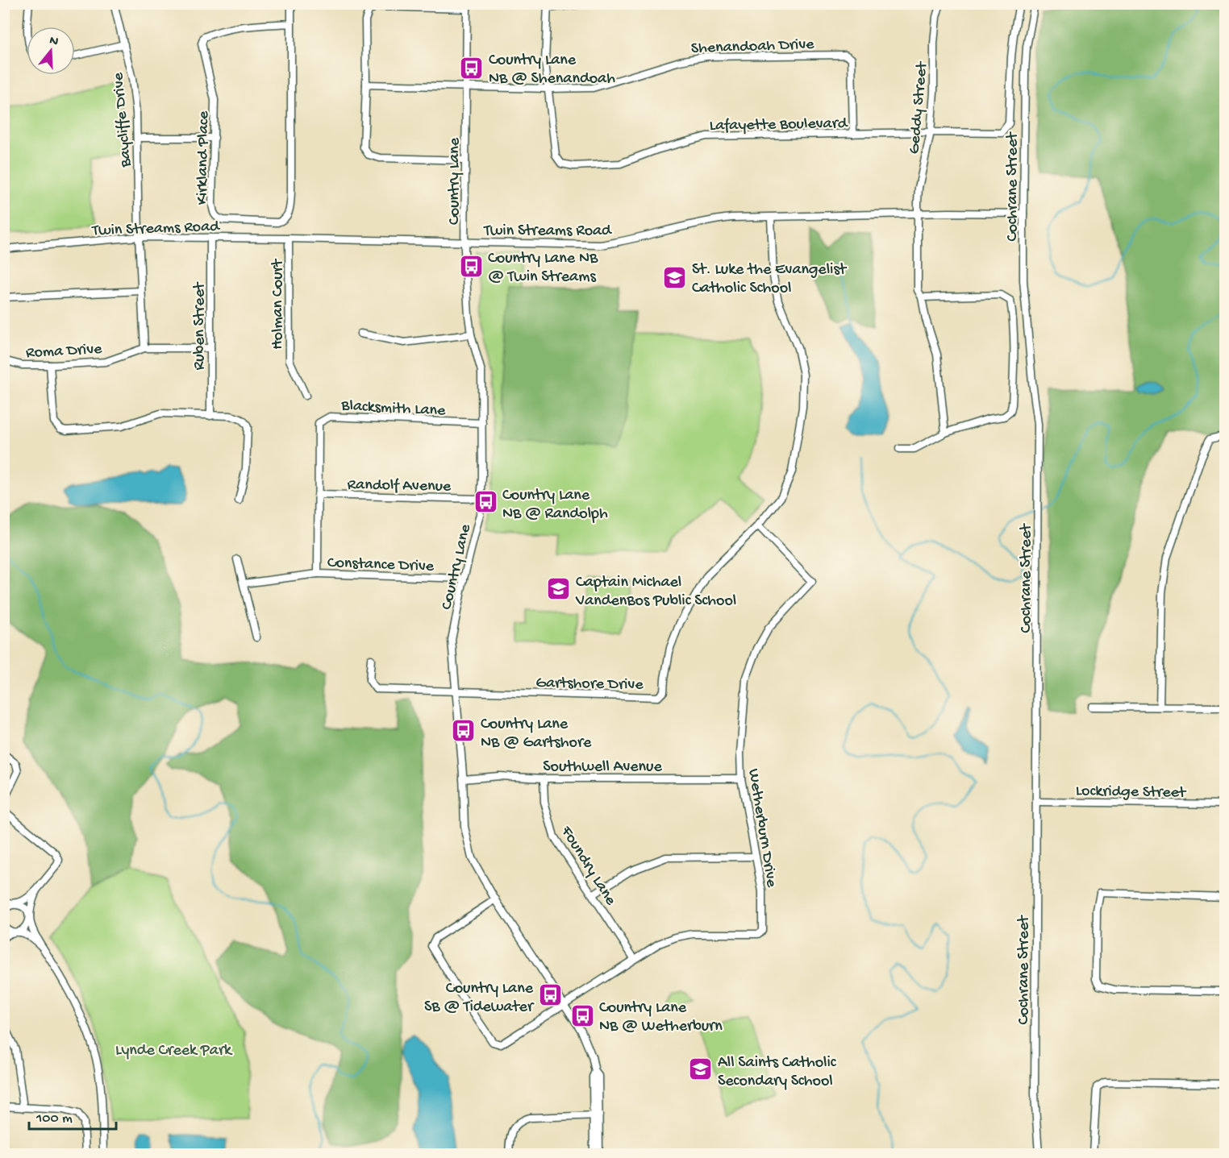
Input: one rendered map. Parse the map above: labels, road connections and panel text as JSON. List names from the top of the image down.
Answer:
{
  "streets": {
    "street": [
      "Shenandoah Drive",
      "Geddy Street",
      "Baycliffe Drive",
      "Lafayette Boulevard",
      "Kirkland Place",
      "Country Lane",
      "Cochrane Street",
      "Twin Streams Road",
      "Holman Court",
      "Ruben Street",
      "Roma Drive",
      "Blacksmith Lane",
      "Randolf Avenue",
      "Constance Drive",
      "Gartshore Drive",
      "Southwell Avenue",
      "Lockridge Street",
      "Wetherburn Drive",
      "Foundry Lane"
    ]
  },
  "crossings": [
    ["Shenandoah Drive", "Lafayette Boulevard"],
    ["Shenandoah Drive", "Country Lane"],
    ["Geddy Street", "Lafayette Boulevard"],
    ["Geddy Street", "Twin Streams Road"],
    ["Baycliffe Drive", "Twin Streams Road"],
    ["Baycliffe Drive", "Roma Drive"],
    ["Country Lane", "Twin Streams Road"],
    ["Country Lane", "Blacksmith Lane"],
    ["Country Lane", "Randolf Avenue"],
    ["Country Lane", "Constance Drive"],
    ["Country Lane", "Gartshore Drive"],
    ["Country Lane", "Southwell Avenue"],
    ["Country Lane", "Wetherburn Drive"],
    ["Cochrane Street", "Twin Streams Road"],
    ["Cochrane Street", "Lockridge Street"],
    ["Twin Streams Road", "Holman Court"],
    ["Twin Streams Road", "Ruben Street"],
    ["Twin Streams Road", "Gartshore Drive"],
    ["Ruben Street", "Roma Drive"],
    ["Blacksmith Lane", "Randolf Avenue"],
    ["Blacksmith Lane", "Constance Drive"],
    ["Randolf Avenue", "Constance Drive"],
    ["Gartshore Drive", "Wetherburn Drive"],
    ["Southwell Avenue", "Wetherburn Drive"],
    ["Southwell Avenue", "Foundry Lane"],
    ["Wetherburn Drive", "Foundry Lane"]
  ],
  "parks": ["Lynde Creek Park"],
  "places": {
    "bus stop": [
      "Country Lane NB @ Shenandoah",
      "Country Lane NB @ Twin Streams",
      "Country Lane NB @ Randolph",
      "Country Lane NB @ Gartshore",
      "Country Lane SB @ Tidewater",
      "Country Lane NB @ Wetherburn"
    ],
    "school or university": ["St. Luke the Evangelist Catholic School", "Captain Michael VandenBos Public School", "All Saints Catholic Secondary School"]
  },
  "scale_bar": "100 m",
  "north": "top"
}
